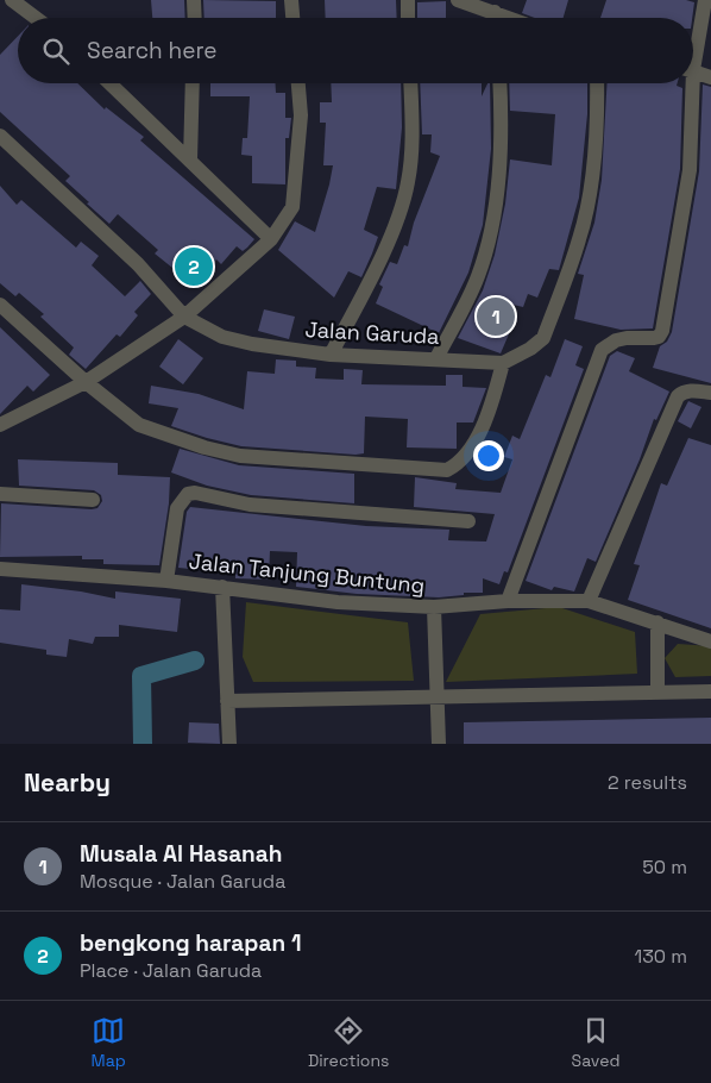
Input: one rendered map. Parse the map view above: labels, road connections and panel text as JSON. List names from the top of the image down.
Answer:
{
  "streets": {
    "street": ["Jalan Garuda", "Jalan Tanjung Buntung"]
  },
  "page": {
    "search": "Search here",
    "pins": ["2", "1"],
    "heading": ["Nearby", "2 results"],
    "list": [
      {
        "mark": "1",
        "name": "Musala Al Hasanah",
        "note": "Mosque · Jalan Garuda",
        "value": "50 m"
      },
      {
        "mark": "2",
        "name": "bengkong harapan 1",
        "note": "Place · Jalan Garuda",
        "value": "130 m"
      }
    ],
    "nav": ["Map", "Directions", "Saved"]
  }
}
